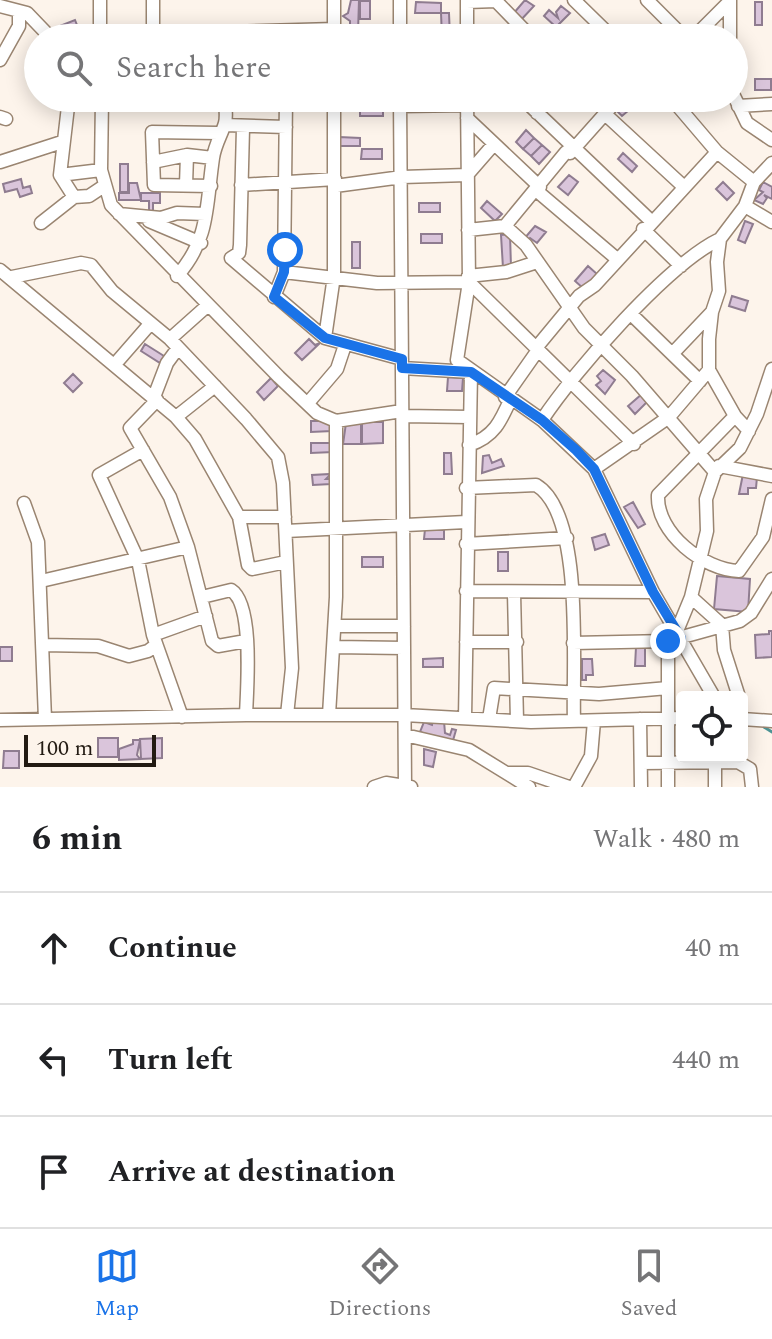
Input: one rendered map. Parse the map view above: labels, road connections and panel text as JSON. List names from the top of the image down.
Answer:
{
  "scale_bar": "100 m",
  "page": {
    "search": "Search here",
    "scale": "100 m",
    "heading": ["6 min", "Walk · 480 m"],
    "list": [
      ["Continue", "40 m"],
      ["Turn left", "440 m"],
      "Arrive at destination"
    ],
    "nav": ["Map", "Directions", "Saved"]
  }
}
